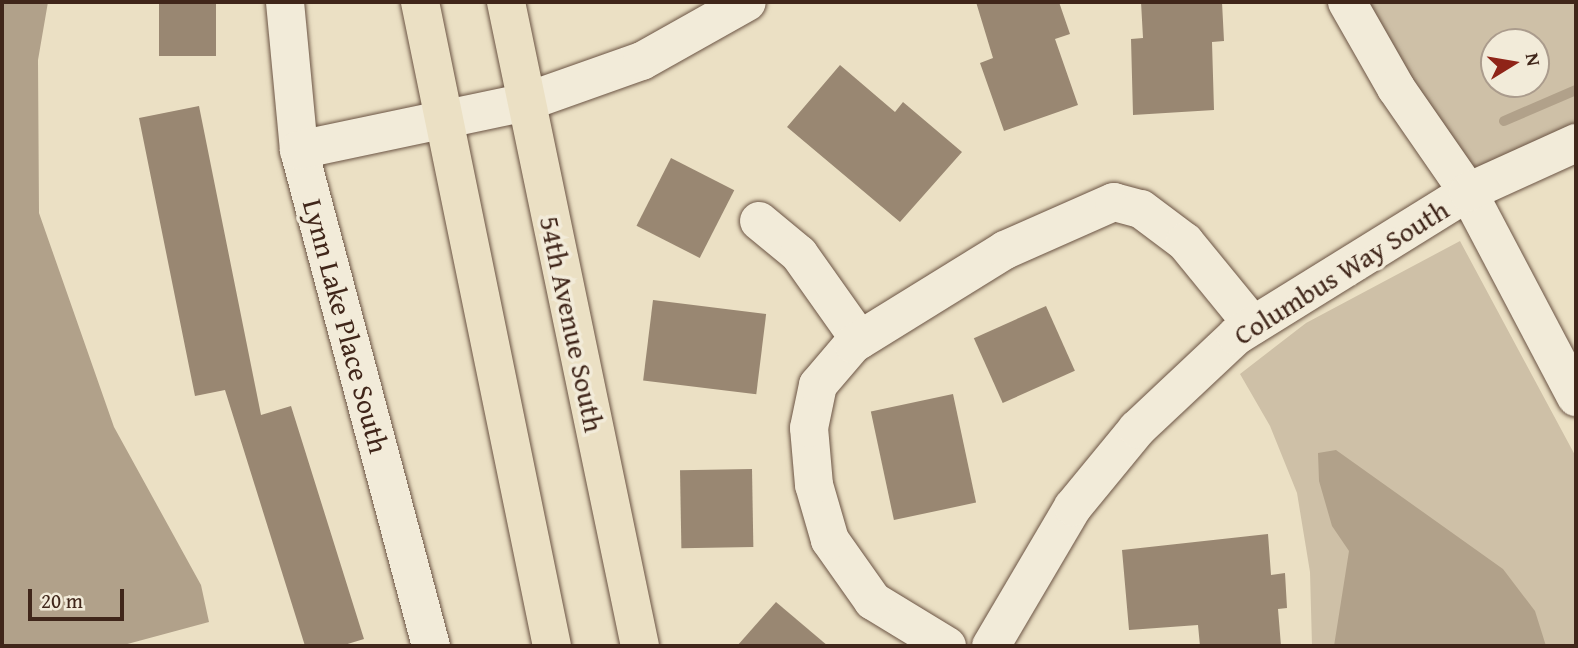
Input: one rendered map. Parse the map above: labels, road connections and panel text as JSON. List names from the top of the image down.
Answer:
{
  "streets": {
    "main road": ["54th Avenue South"],
    "street": ["Columbus Way South", "Lynn Lake Place South"]
  },
  "scale_bar": "20 m",
  "north": "right"
}
